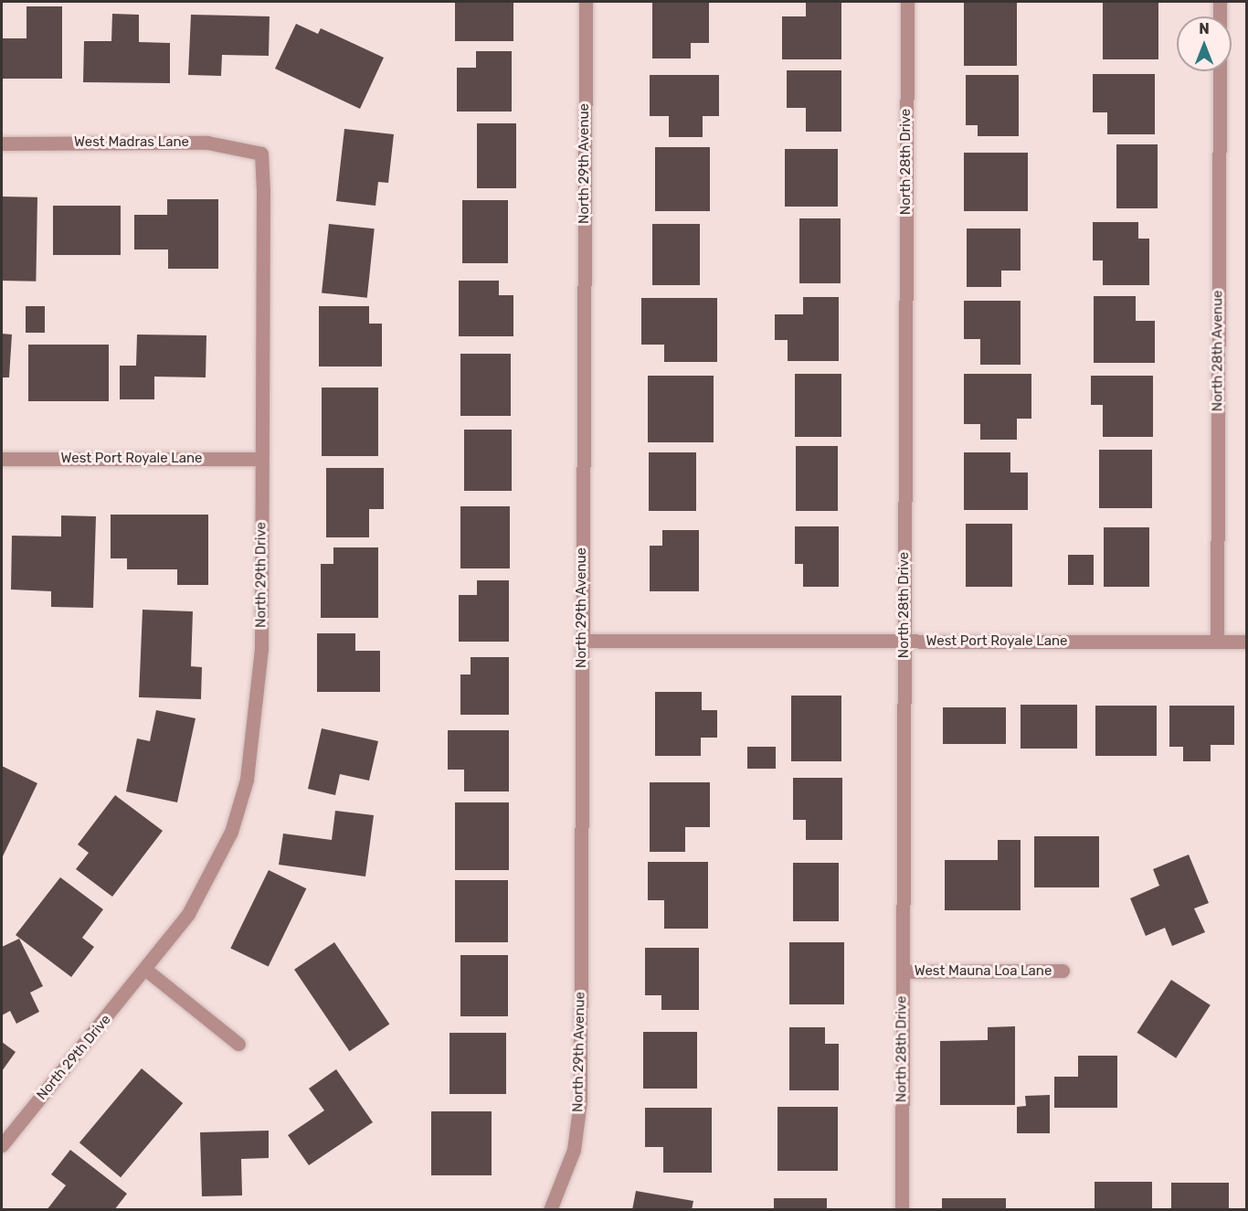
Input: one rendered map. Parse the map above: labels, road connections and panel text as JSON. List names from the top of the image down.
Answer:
{
  "streets": {
    "street": [
      "West Madras Lane",
      "North 28th Drive",
      "North 29th Avenue",
      "North 28th Avenue",
      "West Port Royale Lane",
      "North 29th Drive",
      "West Mauna Loa Lane"
    ]
  },
  "crossings": [
    ["West Madras Lane", "North 29th Drive"],
    ["North 28th Drive", "West Port Royale Lane"],
    ["North 28th Drive", "West Mauna Loa Lane"],
    ["North 29th Avenue", "West Port Royale Lane"],
    ["North 28th Avenue", "West Port Royale Lane"],
    ["West Port Royale Lane", "North 29th Drive"]
  ],
  "north": "top"
}
